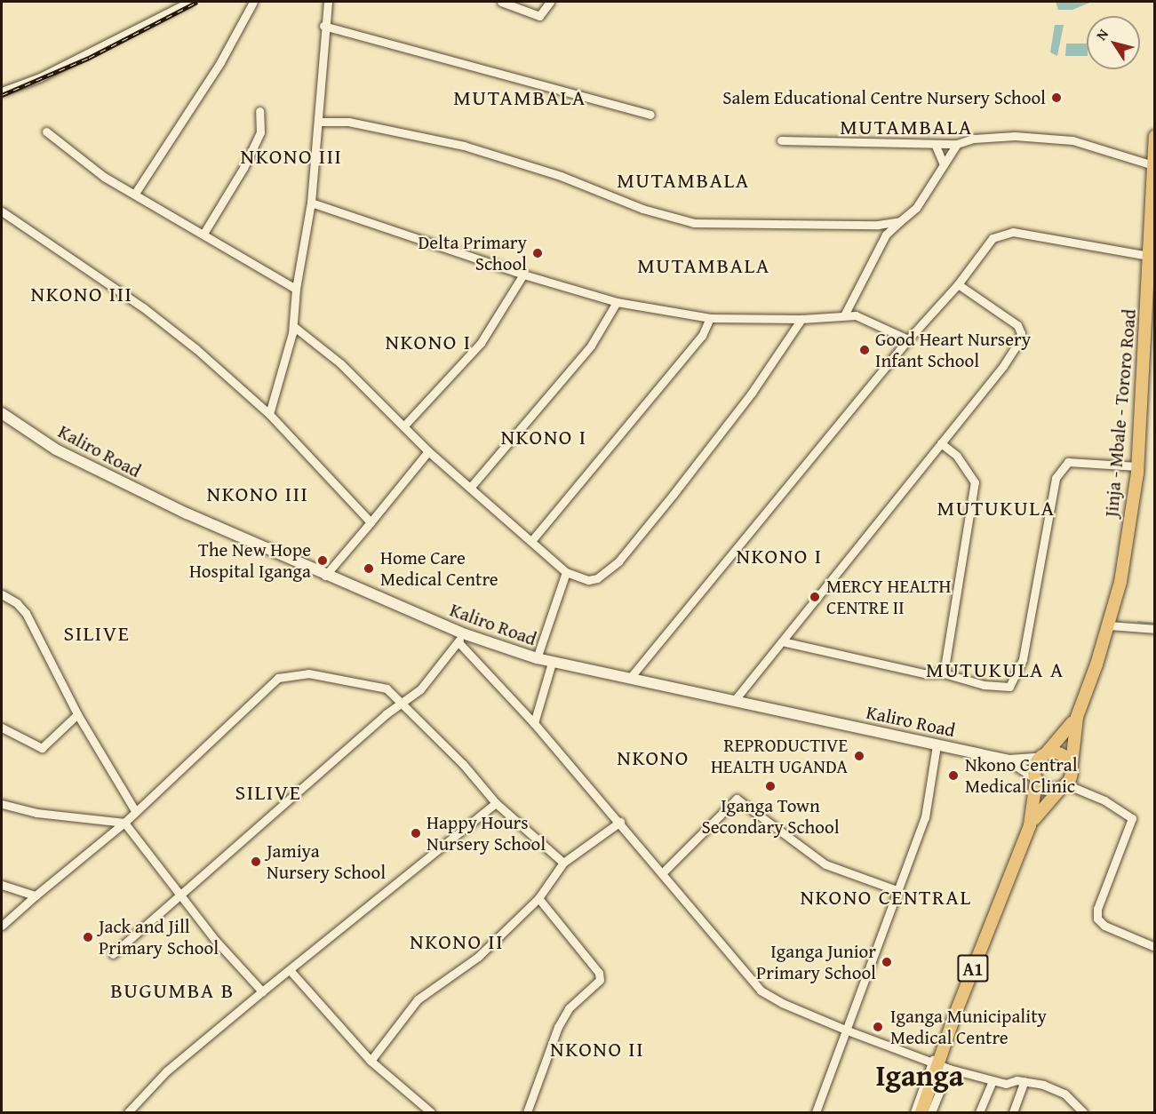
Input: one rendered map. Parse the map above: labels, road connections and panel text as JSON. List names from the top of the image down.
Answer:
{
  "streets": {
    "main road": ["Jinja - Mbale - Tororo Road", "Kaliro Road", "A1"]
  },
  "crossings": [
    ["Jinja - Mbale - Tororo Road", "Kaliro Road"],
    ["Jinja - Mbale - Tororo Road", "A1"],
    ["Kaliro Road", "A1"]
  ],
  "districts": [
    "MUTAMBALA",
    "MUTAMBALA",
    "NKONO III",
    "MUTAMBALA",
    "MUTAMBALA",
    "NKONO III",
    "NKONO I",
    "NKONO I",
    "NKONO III",
    "MUTUKULA",
    "NKONO I",
    "SILIVE",
    "MUTUKULA A",
    "NKONO",
    "SILIVE",
    "NKONO CENTRAL",
    "NKONO II",
    "BUGUMBA B",
    "NKONO II",
    "Iganga"
  ],
  "places": [
    "Salem Educational Centre Nursery School",
    "Delta Primary School",
    "Good Heart Nursery Infant School",
    "The New Hope Hospital Iganga",
    "Home Care Medical Centre",
    "MERCY HEALTH CENTRE II",
    "REPRODUCTIVE HEALTH UGANDA",
    "Nkono Central Medical Clinic",
    "Iganga Town Secondary School",
    "Happy Hours Nursery School",
    "Jamiya Nursery School",
    "Jack and Jill Primary School",
    "Iganga Junior Primary School",
    "Iganga Municipality Medical Centre"
  ],
  "north": "top left"
}
